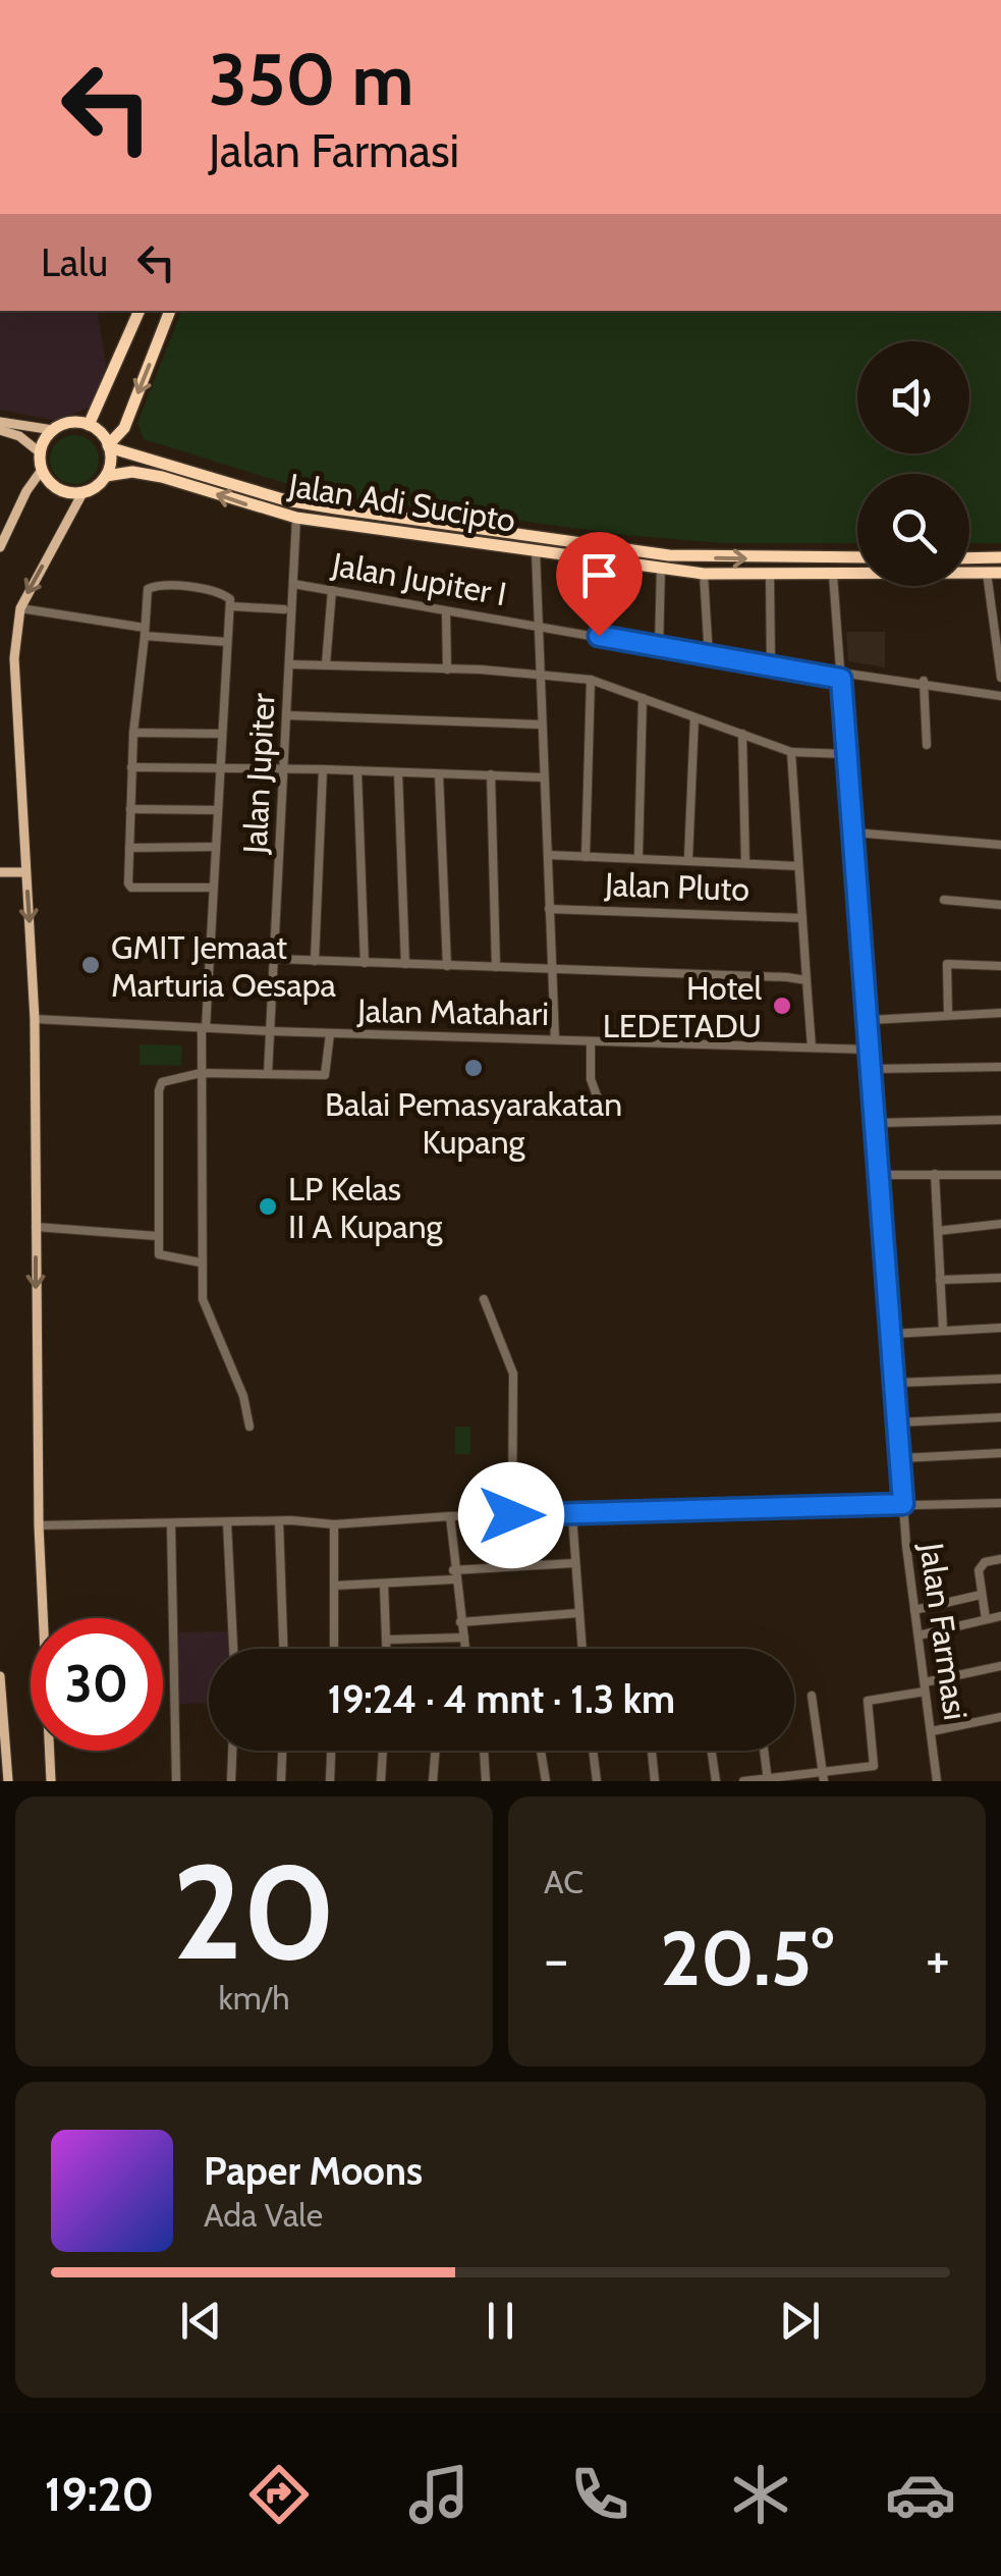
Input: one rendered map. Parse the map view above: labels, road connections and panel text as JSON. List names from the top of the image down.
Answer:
{
  "streets": {
    "highway": ["Jalan Adi Sucipto"],
    "street": [
      "Jalan Jupiter I",
      "Jalan Jupiter",
      "Jalan Pluto",
      "Jalan Matahari",
      "Jalan Farmasi"
    ]
  },
  "crossings": [
    ["Jalan Adi Sucipto", "Jalan Jupiter"],
    ["Jalan Adi Sucipto", "Jalan Farmasi"],
    ["Jalan Jupiter I", "Jalan Jupiter"],
    ["Jalan Jupiter I", "Jalan Farmasi"],
    ["Jalan Jupiter", "Jalan Matahari"],
    ["Jalan Matahari", "Jalan Farmasi"]
  ],
  "places": [
    "GMIT Jemaat Marturia Oesapa",
    "Hotel LEDETADU",
    "Balai Pemasyarakatan Kupang",
    "LP Kelas II A Kupang"
  ],
  "page": {
    "turn": ["350 m", "Jalan Farmasi"],
    "then": "Lalu",
    "limit": "30",
    "trip": "19:24 · 4 mnt · 1.3 km",
    "tile": [
      ["20", "km/h"],
      "AC"
    ],
    "heat": ["−", "20.5°", "+"],
    "song": ["Paper Moons", "Ada Vale"],
    "tabs": "19:20"
  }
}
